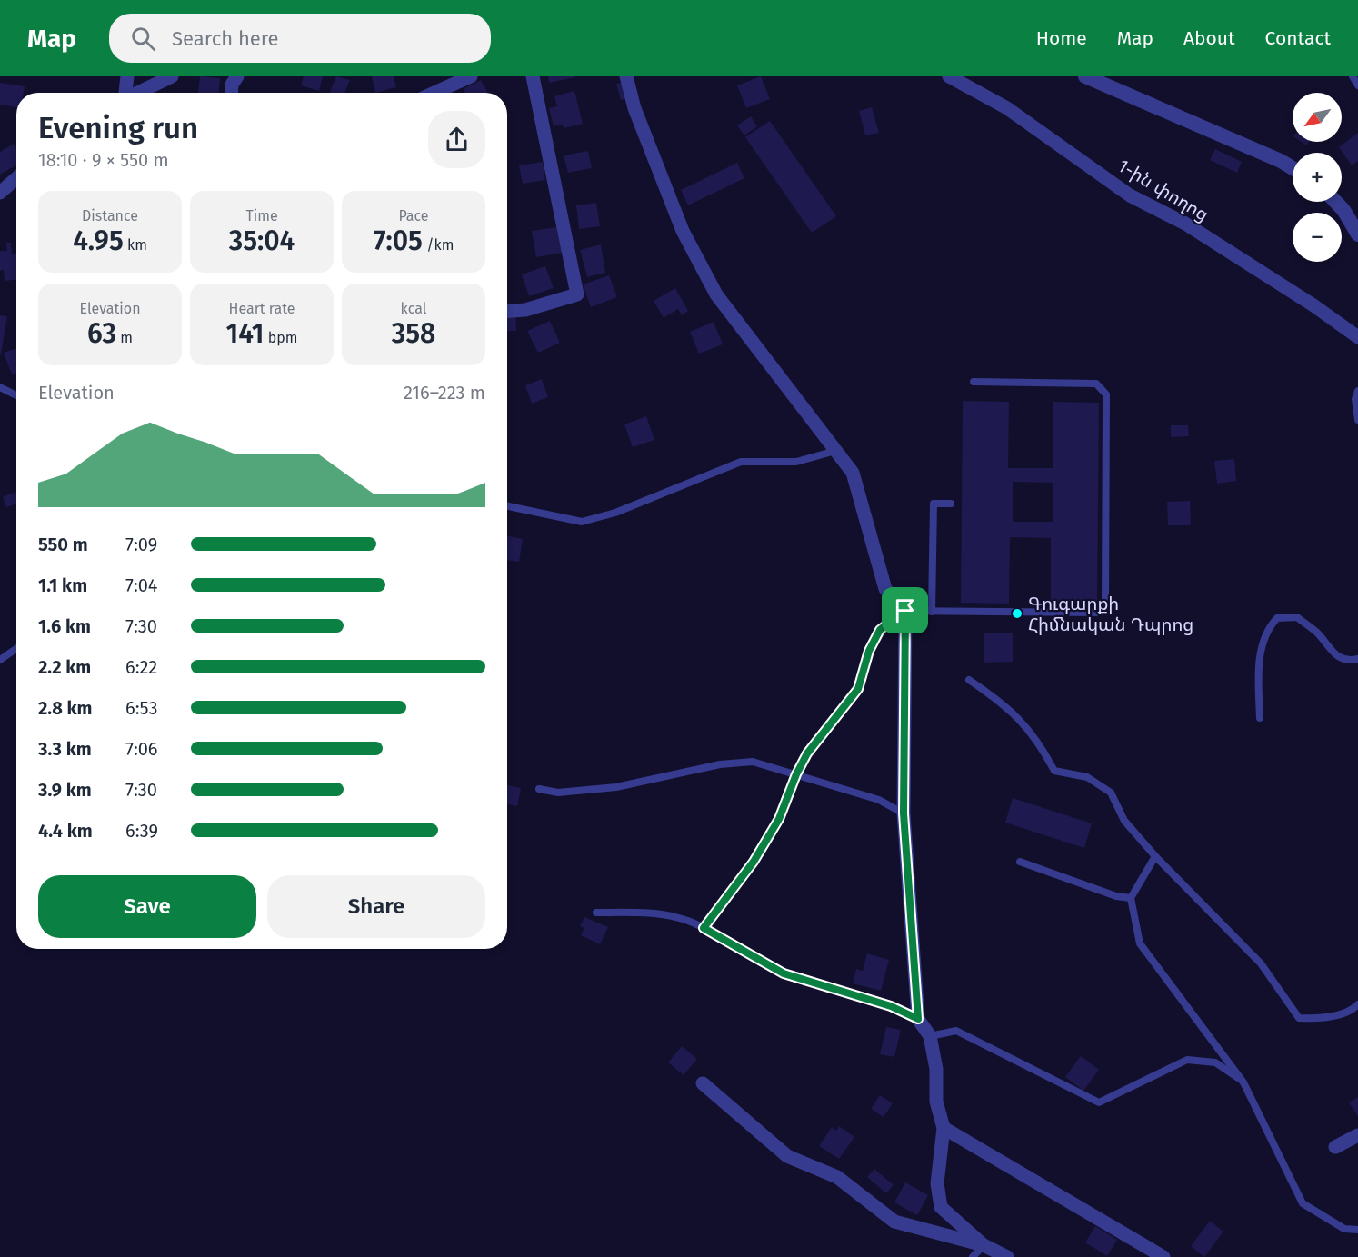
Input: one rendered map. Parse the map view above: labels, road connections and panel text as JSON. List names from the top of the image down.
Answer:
{
  "streets": {
    "street": ["1-ին փողոց"]
  },
  "places": ["Գուգարքի Հիմնական Դպրոց"],
  "north": "bottom left",
  "page": {
    "header": "Map",
    "search": "Search here",
    "nav": [
      "Home",
      "Map",
      "About",
      "Contact"
    ],
    "map_buttons": ["+", "−"],
    "heading": ["Evening run", "18:10 · 9 × 550 m"],
    "stats": [
      ["Distance", "4.95 km"],
      ["Time", "35:04"],
      ["Pace", "7:05 /km"],
      ["Elevation", "63 m"],
      ["Heart rate", "141 bpm"],
      ["kcal", "358"]
    ],
    "chart": ["Elevation", "216–223 m"],
    "list": [
      {
        "name": "550 m",
        "note": "7:09"
      },
      {
        "name": "1.1 km",
        "note": "7:04"
      },
      {
        "name": "1.6 km",
        "note": "7:30"
      },
      {
        "name": "2.2 km",
        "note": "6:22"
      },
      {
        "name": "2.8 km",
        "note": "6:53"
      },
      {
        "name": "3.3 km",
        "note": "7:06"
      },
      {
        "name": "3.9 km",
        "note": "7:30"
      },
      {
        "name": "4.4 km",
        "note": "6:39"
      }
    ],
    "buttons": ["Save", "Share"]
  }
}
